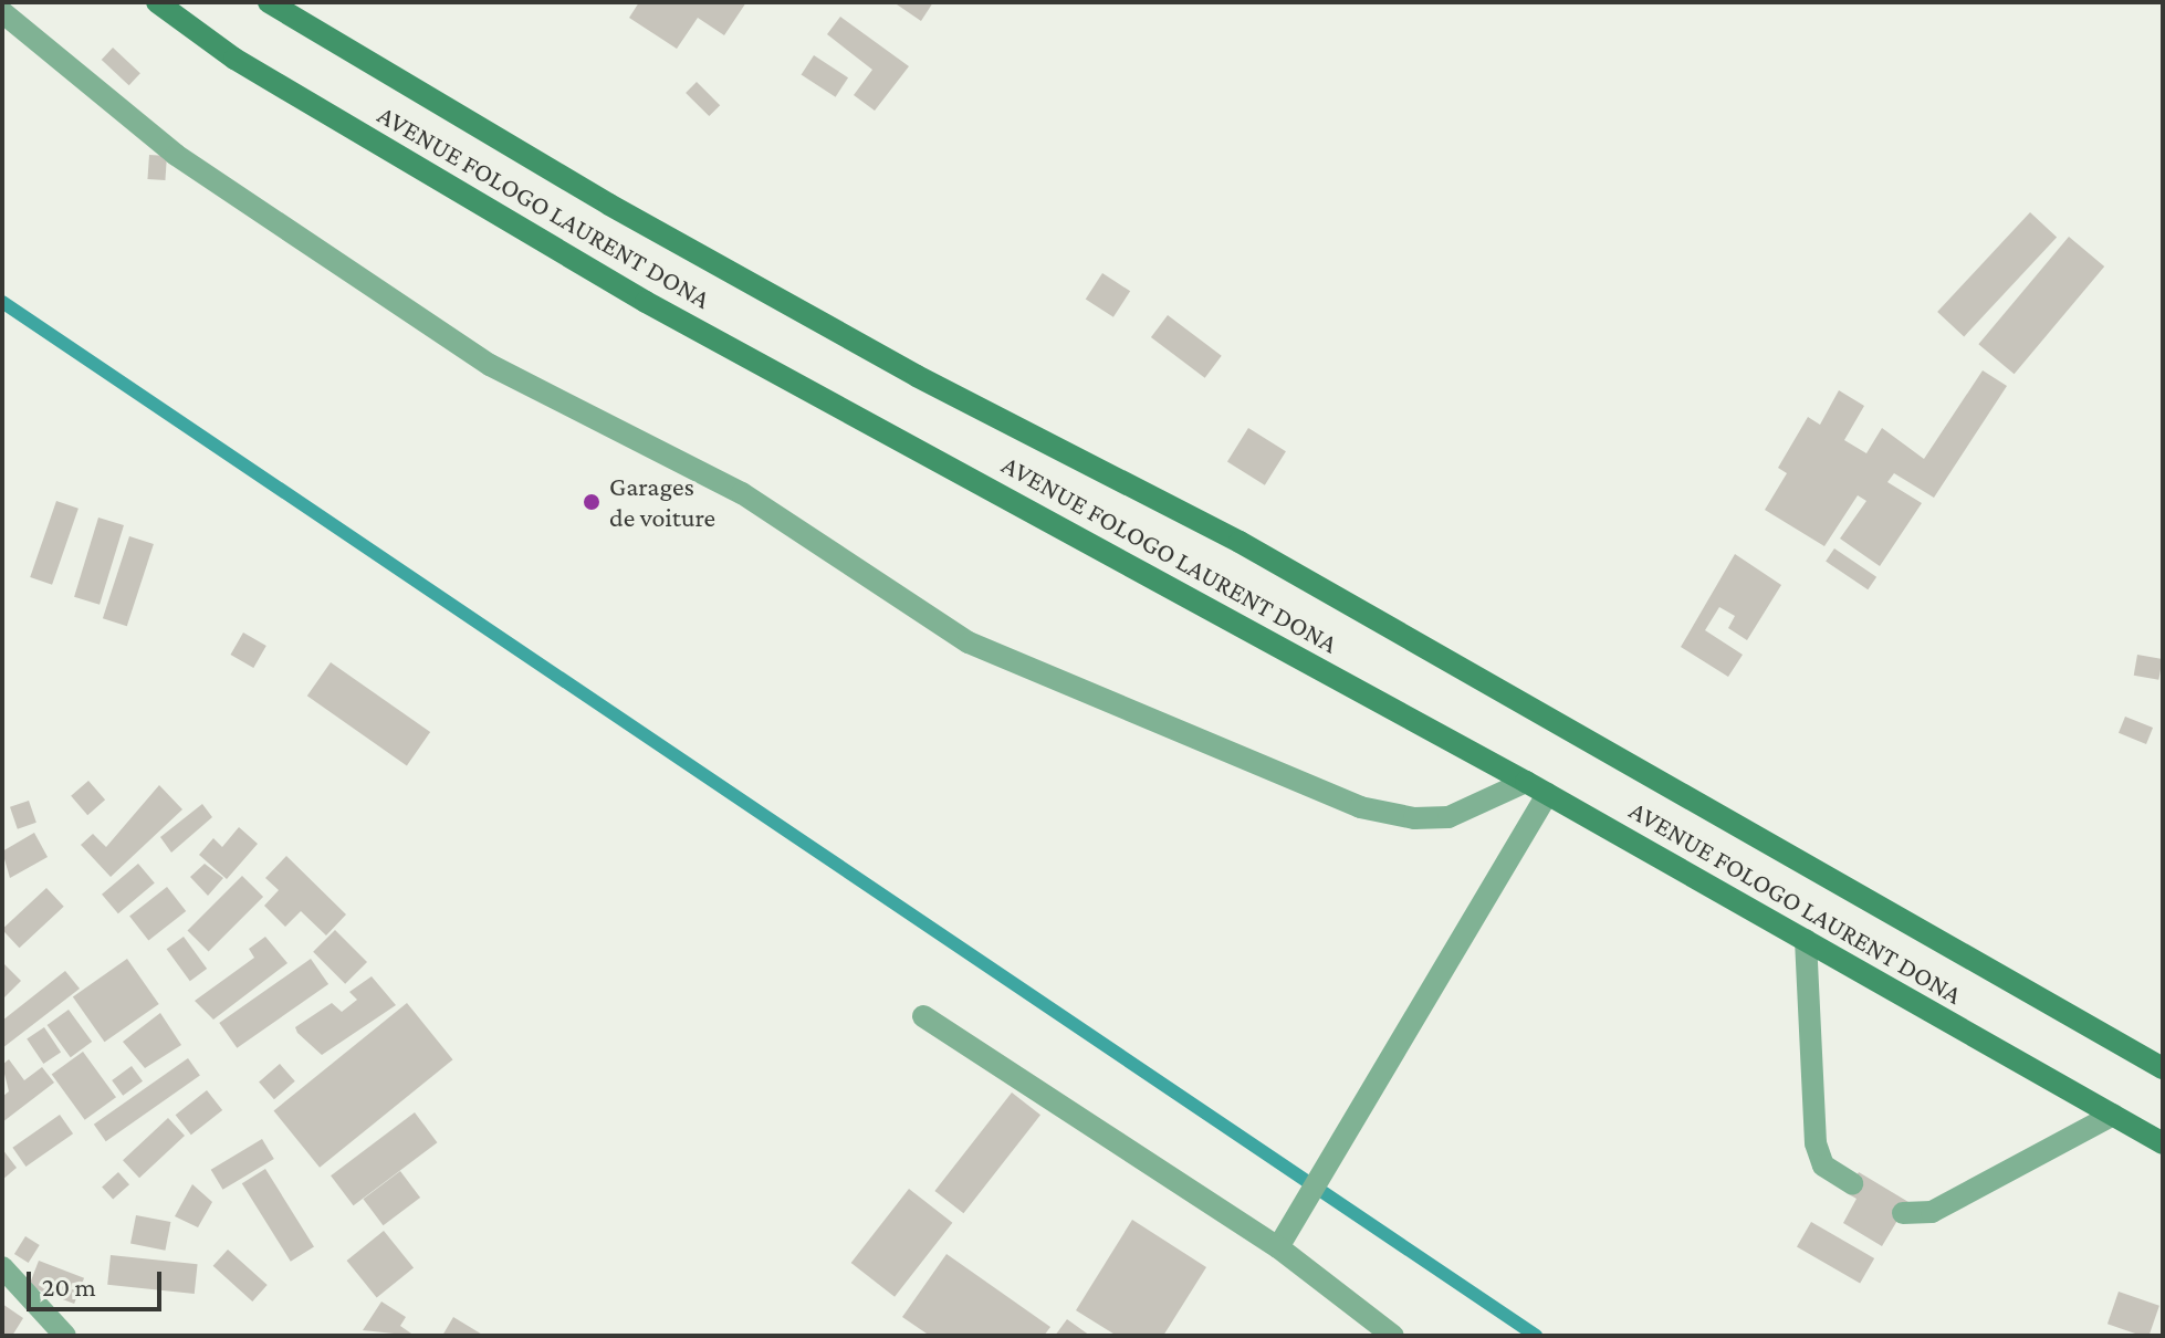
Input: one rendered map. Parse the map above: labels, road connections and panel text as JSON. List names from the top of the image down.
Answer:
{
  "streets": {
    "main road": ["AVENUE FOLOGO LAURENT DONA"]
  },
  "places": ["Garages de voiture"],
  "scale_bar": "20 m"
}
